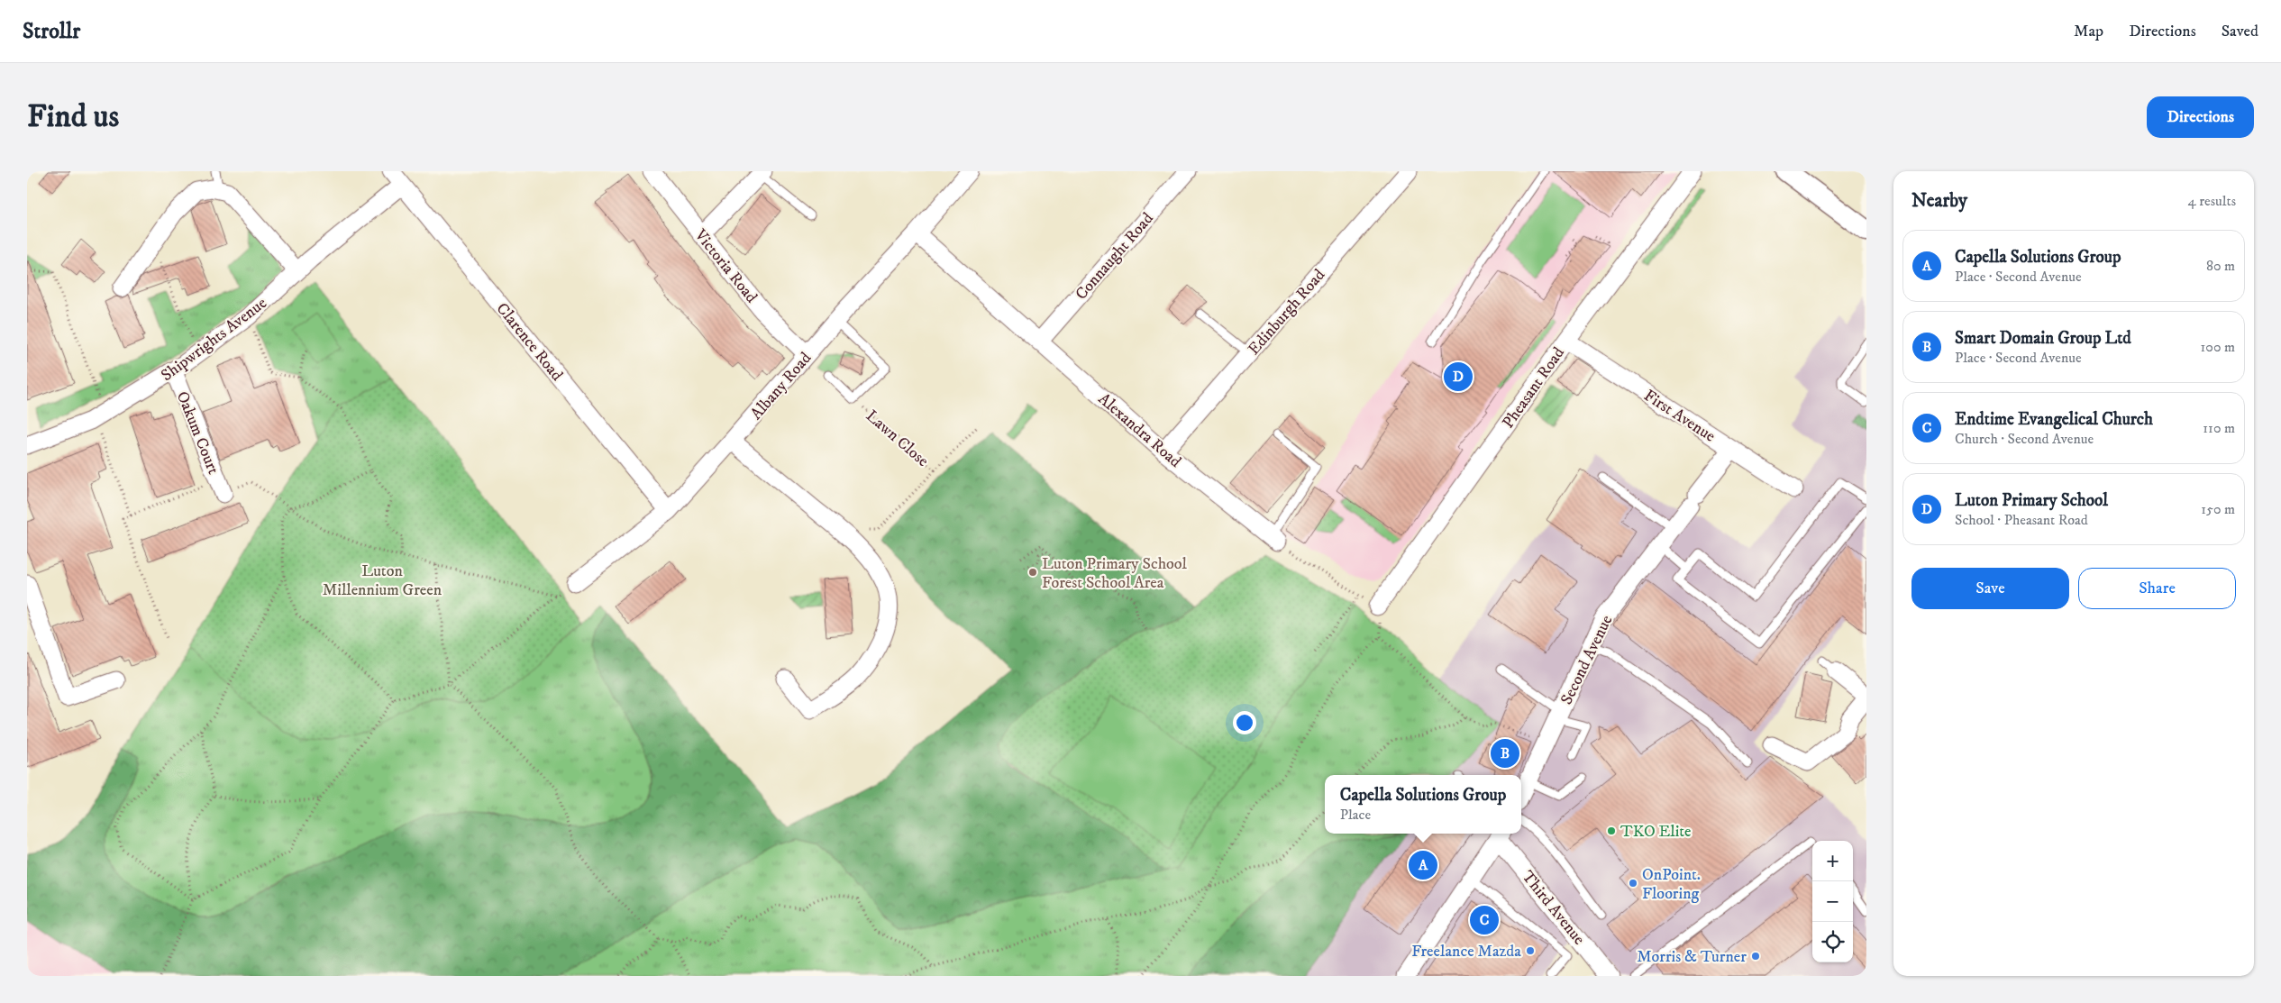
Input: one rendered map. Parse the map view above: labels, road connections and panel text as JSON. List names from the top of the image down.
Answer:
{
  "streets": {
    "street": [
      "Connaught Road",
      "Victoria Road",
      "Edinburgh Road",
      "Shipwrights Avenue",
      "Clarence Road",
      "Albany Road",
      "Pheasant Road",
      "First Avenue",
      "Alexandra Road",
      "Oakum Court",
      "Second Avenue",
      "Third Avenue"
    ],
    "path": ["Lawn Close"]
  },
  "crossings": [
    ["Connaught Road", "Alexandra Road"],
    ["Victoria Road", "Albany Road"],
    ["Edinburgh Road", "Alexandra Road"],
    ["Shipwrights Avenue", "Clarence Road"],
    ["Shipwrights Avenue", "Oakum Court"],
    ["Clarence Road", "Albany Road"],
    ["Albany Road", "Alexandra Road"],
    ["Pheasant Road", "First Avenue"],
    ["First Avenue", "Second Avenue"]
  ],
  "parks": ["Luton Millennium Green"],
  "places": [
    "Luton Primary School Forest School Area",
    "TKO Elite",
    "OnPoint. Flooring",
    "Freelance Mazda",
    "Morris & Turner"
  ],
  "page": {
    "header": "Strollr",
    "nav": ["Map", "Directions", "Saved"],
    "buttons": [
      "Directions",
      ["Save", "Share"]
    ],
    "title": "Find us",
    "heading": ["Nearby", "4 results"],
    "list": [
      {
        "mark": "A",
        "name": "Capella Solutions Group",
        "note": "Place · Second Avenue",
        "value": "80 m"
      },
      {
        "mark": "B",
        "name": "Smart Domain Group Ltd",
        "note": "Place · Second Avenue",
        "value": "100 m"
      },
      {
        "mark": "C",
        "name": "Endtime Evangelical Church",
        "note": "Church · Second Avenue",
        "value": "110 m"
      },
      {
        "mark": "D",
        "name": "Luton Primary School",
        "note": "School · Pheasant Road",
        "value": "150 m"
      }
    ],
    "pins": [
      "D",
      "B",
      "A",
      "C"
    ],
    "popup": ["Capella Solutions Group", "Place"],
    "map_buttons": ["+", "−"]
  }
}
